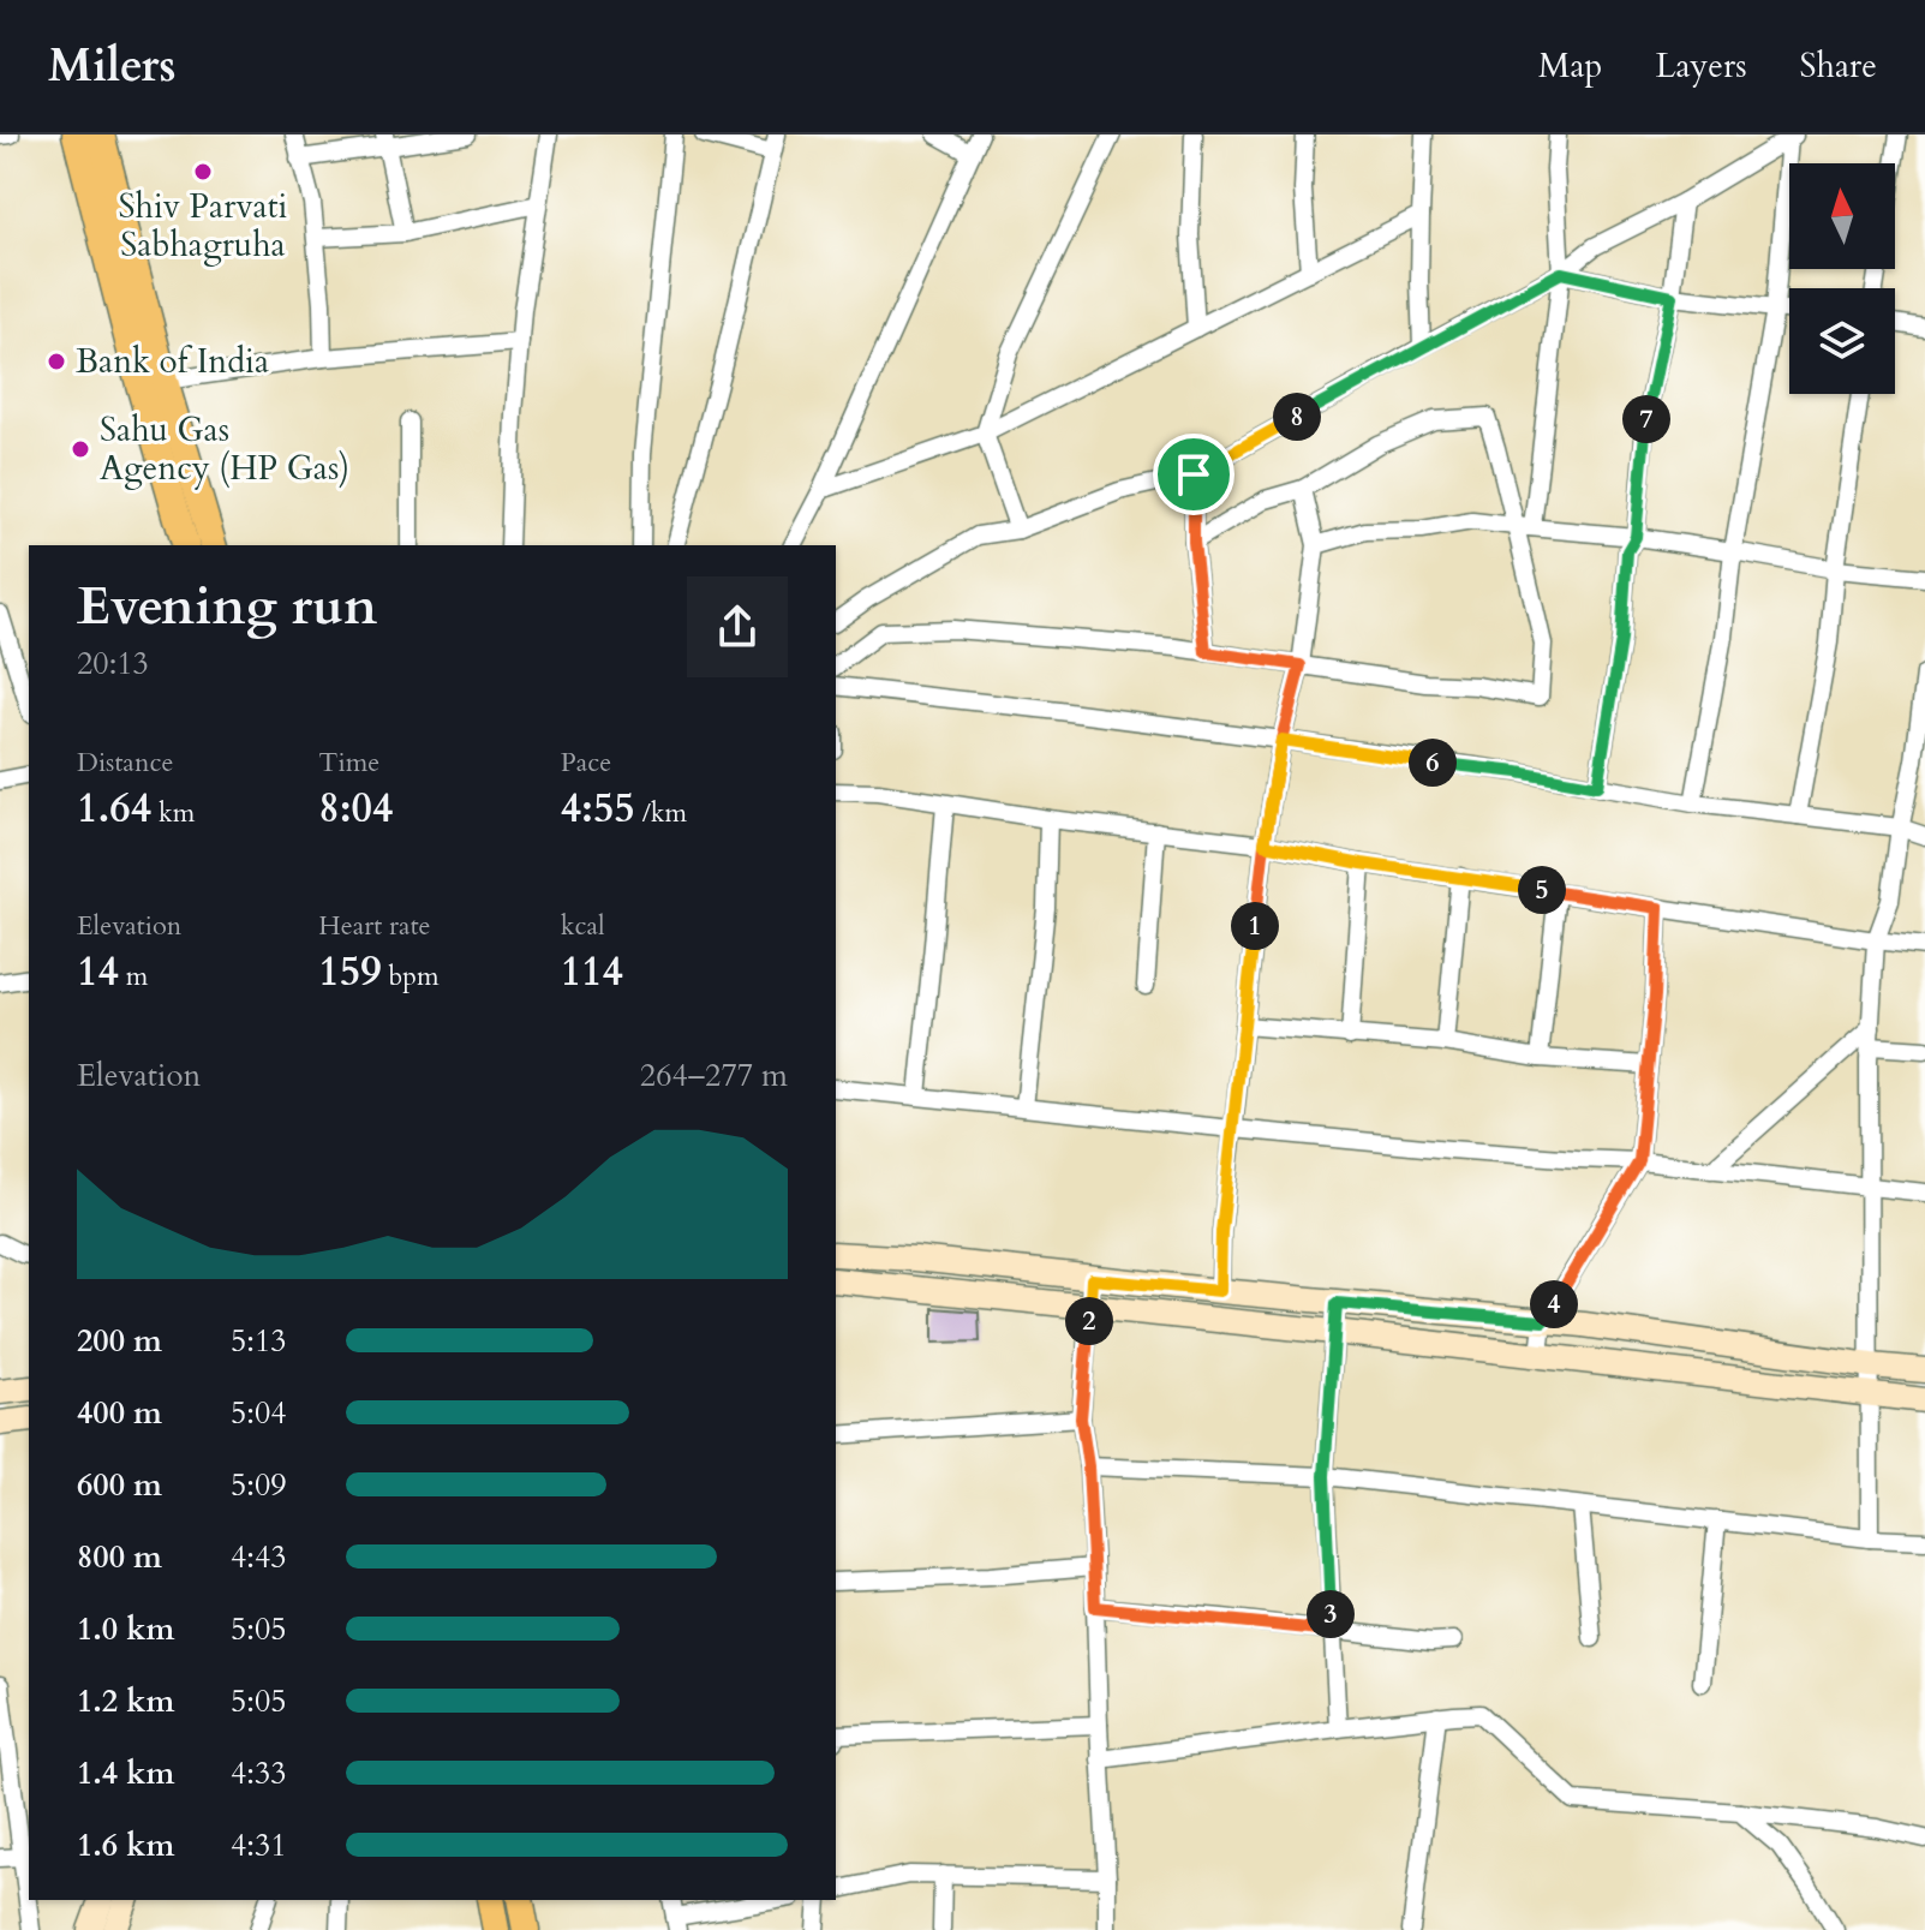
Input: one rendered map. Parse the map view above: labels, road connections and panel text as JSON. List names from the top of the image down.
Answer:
{
  "places": ["Shiv Parvati Sabhagruha", "Bank of India", "Sahu Gas Agency (HP Gas)"],
  "north": "top",
  "page": {
    "header": "Milers",
    "nav": ["Map", "Layers", "Share"],
    "pins": [
      "8",
      "7",
      "6",
      "5",
      "1",
      "4",
      "2",
      "3"
    ],
    "heading": ["Evening run", "20:13"],
    "stats": [
      ["Distance", "1.64 km"],
      ["Time", "8:04"],
      ["Pace", "4:55 /km"],
      ["Elevation", "14 m"],
      ["Heart rate", "159 bpm"],
      ["kcal", "114"]
    ],
    "chart": ["Elevation", "264–277 m"],
    "list": [
      {
        "name": "200 m",
        "note": "5:13"
      },
      {
        "name": "400 m",
        "note": "5:04"
      },
      {
        "name": "600 m",
        "note": "5:09"
      },
      {
        "name": "800 m",
        "note": "4:43"
      },
      {
        "name": "1.0 km",
        "note": "5:05"
      },
      {
        "name": "1.2 km",
        "note": "5:05"
      },
      {
        "name": "1.4 km",
        "note": "4:33"
      },
      {
        "name": "1.6 km",
        "note": "4:31"
      }
    ]
  }
}
